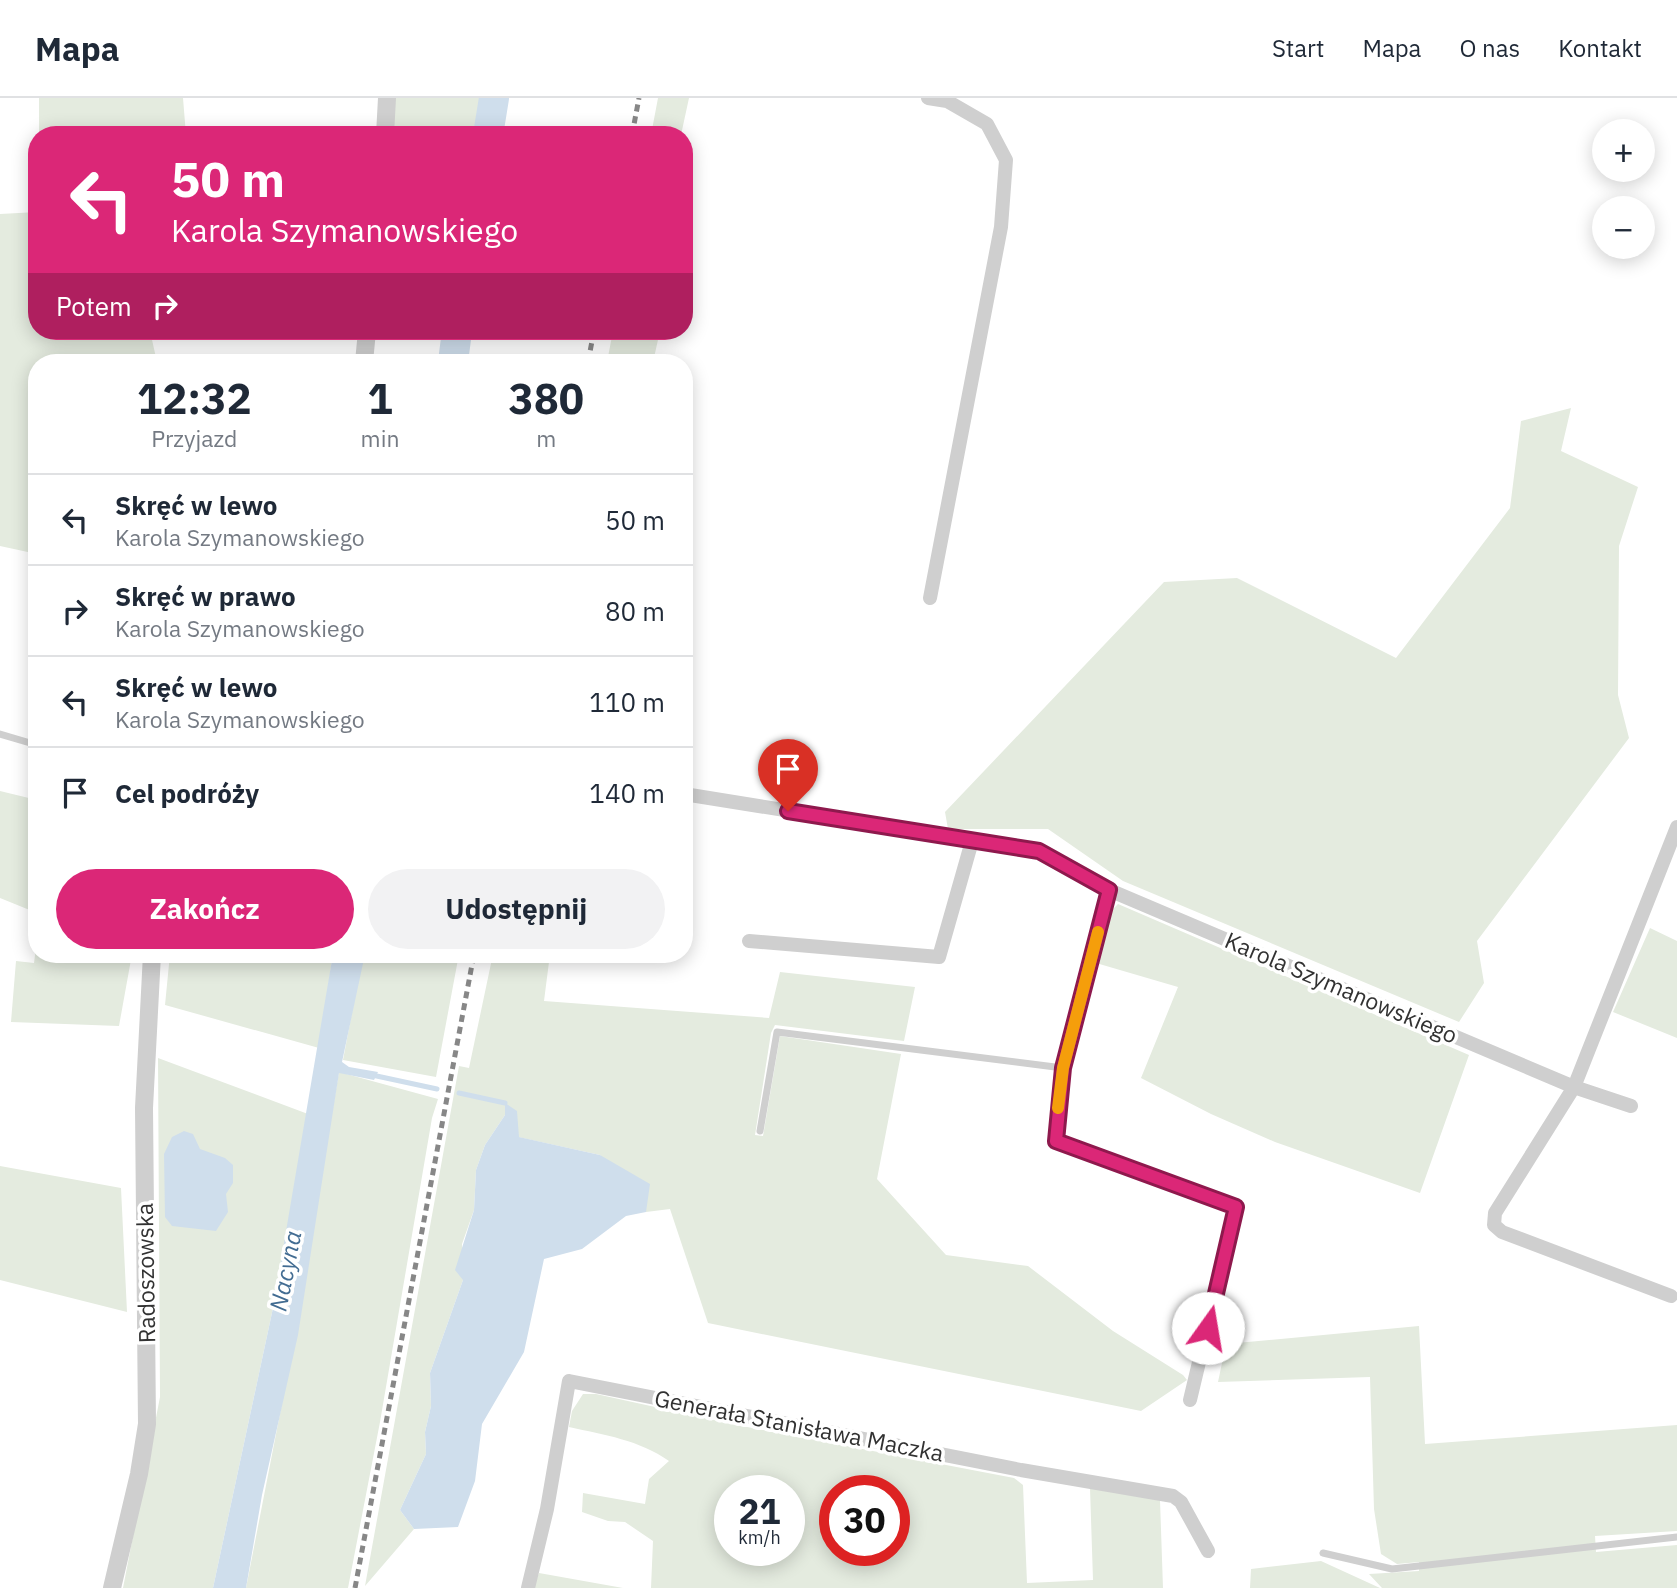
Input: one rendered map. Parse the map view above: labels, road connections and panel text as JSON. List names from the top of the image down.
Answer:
{
  "streets": {
    "street": ["Karola Szymanowskiego", "Radoszowska", "Generała Stanisława Maczka"]
  },
  "water": ["Nacyna"],
  "page": {
    "header": "Mapa",
    "nav": [
      "Start",
      "Mapa",
      "O nas",
      "Kontakt"
    ],
    "map_buttons": ["+", "−"],
    "turn": ["50 m", "Karola Szymanowskiego"],
    "then": "Potem",
    "eta": [
      "12:32",
      "Przyjazd",
      "1",
      "min",
      "380",
      "m"
    ],
    "list": [
      {
        "name": "Skręć w lewo",
        "note": "Karola Szymanowskiego",
        "value": "50 m"
      },
      {
        "name": "Skręć w prawo",
        "note": "Karola Szymanowskiego",
        "value": "80 m"
      },
      {
        "name": "Skręć w lewo",
        "note": "Karola Szymanowskiego",
        "value": "110 m"
      },
      {
        "name": "Cel podróży",
        "value": "140 m"
      }
    ],
    "buttons": ["Zakończ", "Udostępnij"],
    "speed": "21 km/h",
    "limit": "30"
  }
}
